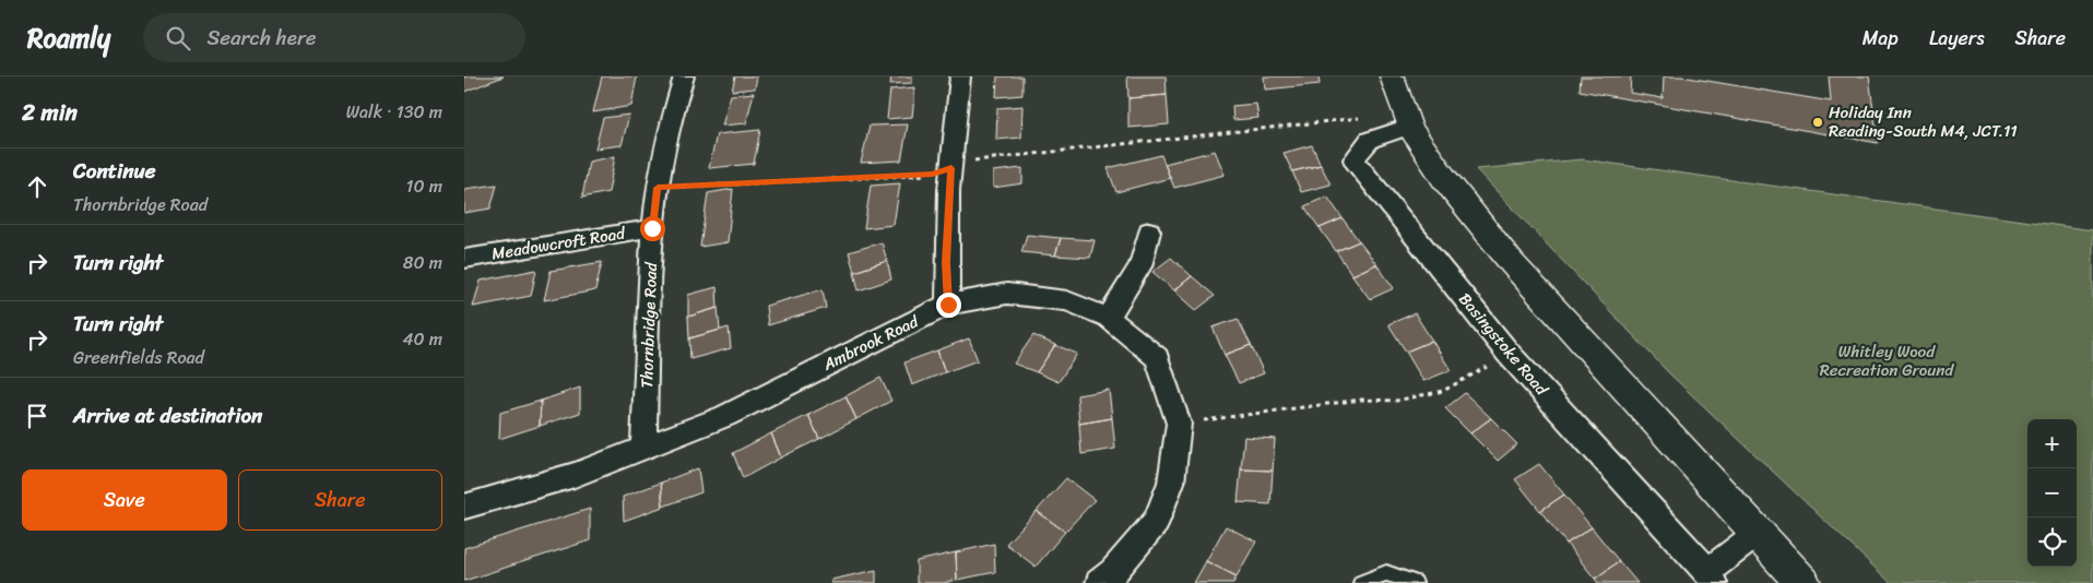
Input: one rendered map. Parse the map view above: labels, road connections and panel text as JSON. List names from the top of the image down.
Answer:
{
  "streets": {
    "street": [
      "Meadowcroft Road",
      "Thornbridge Road",
      "Ambrook Road",
      "Basingstoke Road"
    ]
  },
  "crossings": [
    ["Meadowcroft Road", "Thornbridge Road"],
    ["Thornbridge Road", "Ambrook Road"]
  ],
  "parks": ["Whitley Wood Recreation Ground"],
  "places": ["Holiday Inn Reading-South M4, JCT.11"],
  "page": {
    "header": "Roamly",
    "search": "Search here",
    "nav": ["Map", "Layers", "Share"],
    "heading": ["2 min", "Walk · 130 m"],
    "list": [
      ["Continue", "Thornbridge Road", "10 m"],
      ["Turn right", "80 m"],
      ["Turn right", "Greenfields Road", "40 m"],
      "Arrive at destination"
    ],
    "map_buttons": ["+", "−"],
    "buttons": ["Save", "Share"]
  }
}
